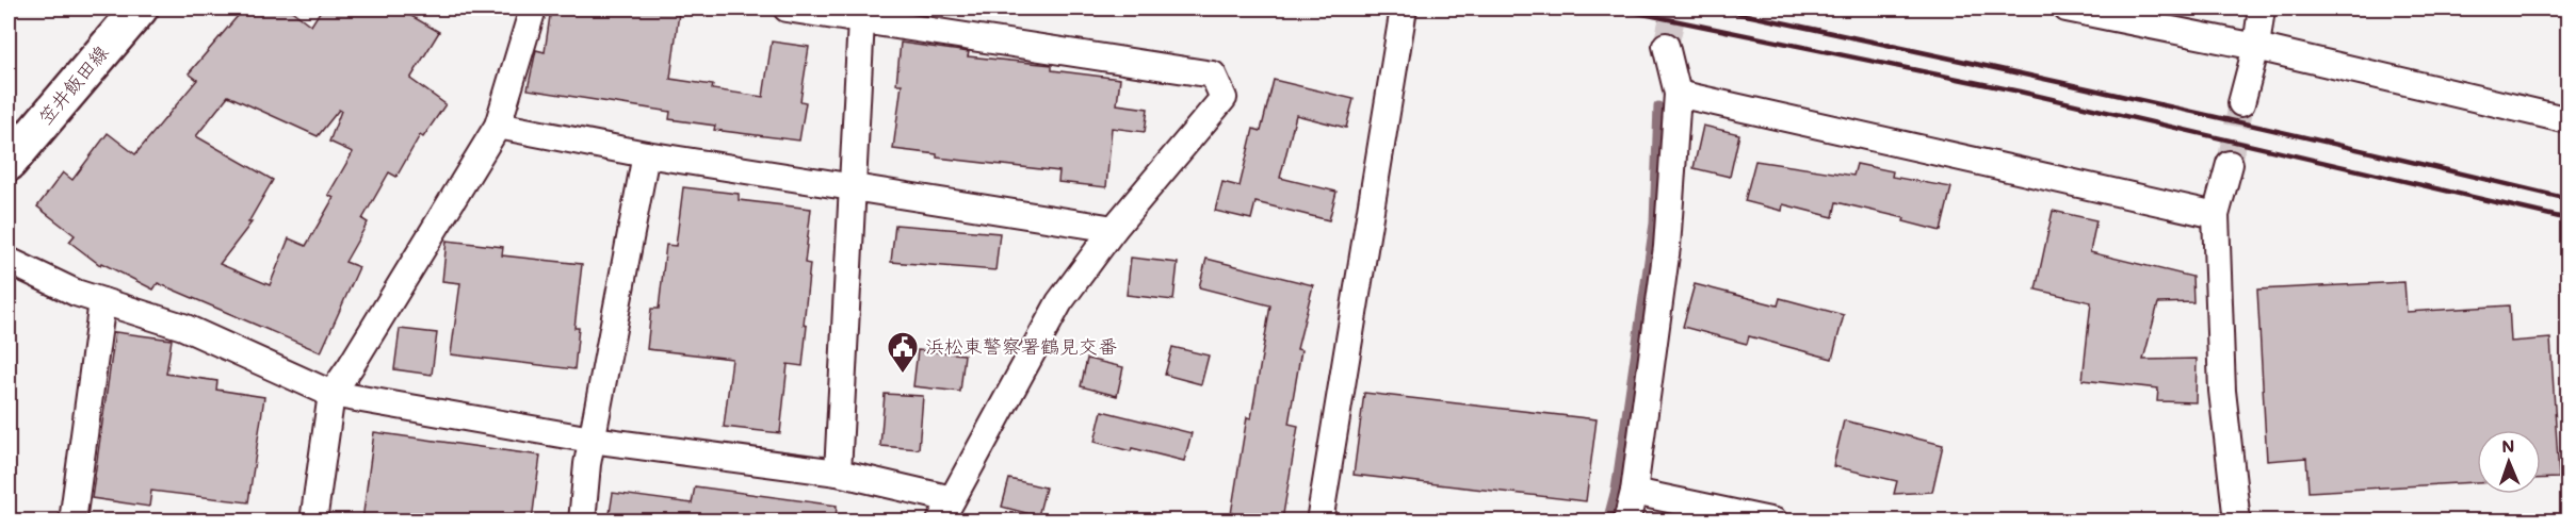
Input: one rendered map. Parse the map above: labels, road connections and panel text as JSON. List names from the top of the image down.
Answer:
{
  "streets": {
    "main road": ["笠井飯田線"]
  },
  "places": {
    "public building": ["浜松東警察署鶴見交番"]
  },
  "north": "top"
}
